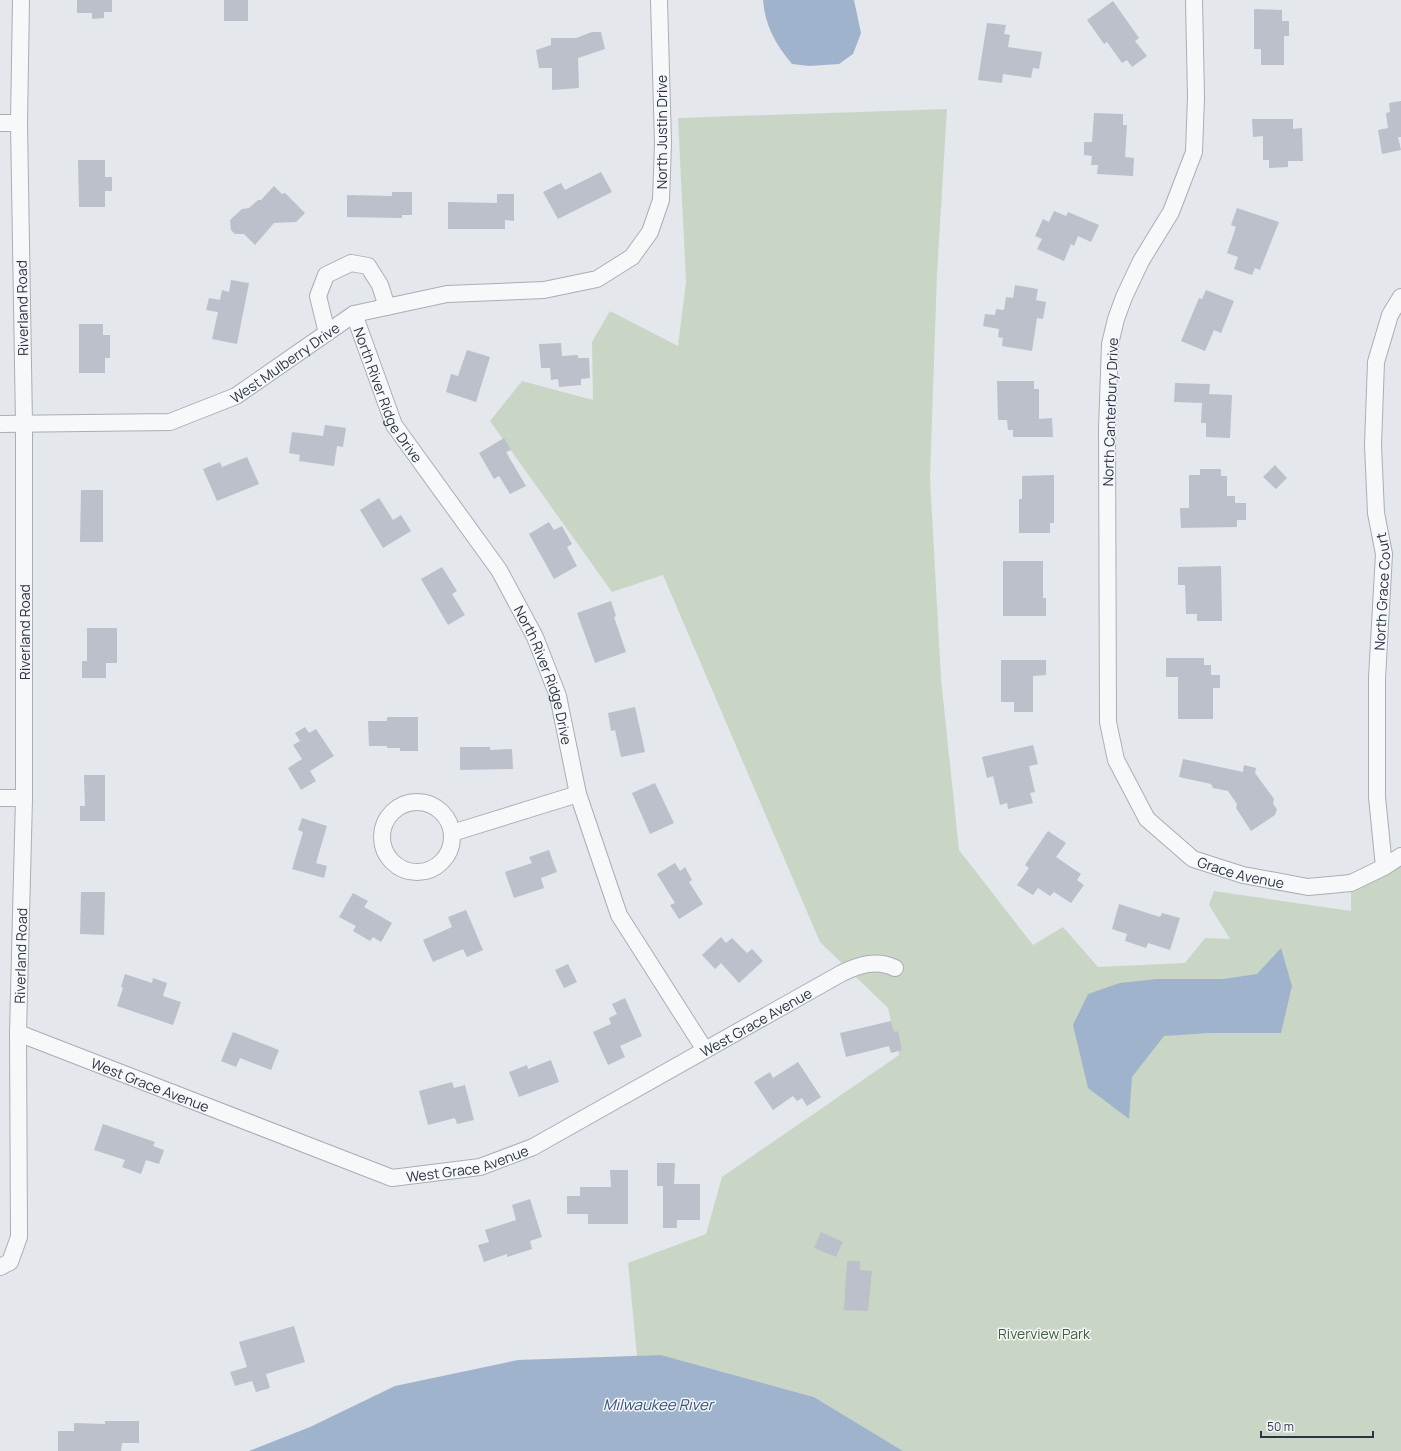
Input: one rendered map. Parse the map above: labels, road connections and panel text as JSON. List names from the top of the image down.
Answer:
{
  "streets": {
    "street": [
      "North Justin Drive",
      "Riverland Road",
      "West Mulberry Drive",
      "North River Ridge Drive",
      "North Canterbury Drive",
      "North Grace Court",
      "Grace Avenue",
      "West Grace Avenue"
    ]
  },
  "crossings": [
    ["North Justin Drive", "West Mulberry Drive"],
    ["Riverland Road", "West Mulberry Drive"],
    ["Riverland Road", "West Grace Avenue"],
    ["West Mulberry Drive", "North River Ridge Drive"],
    ["North River Ridge Drive", "West Grace Avenue"],
    ["North Canterbury Drive", "Grace Avenue"],
    ["North Grace Court", "Grace Avenue"]
  ],
  "water": ["Milwaukee River"],
  "parks": ["Riverview Park"],
  "scale_bar": "50 m"
}
